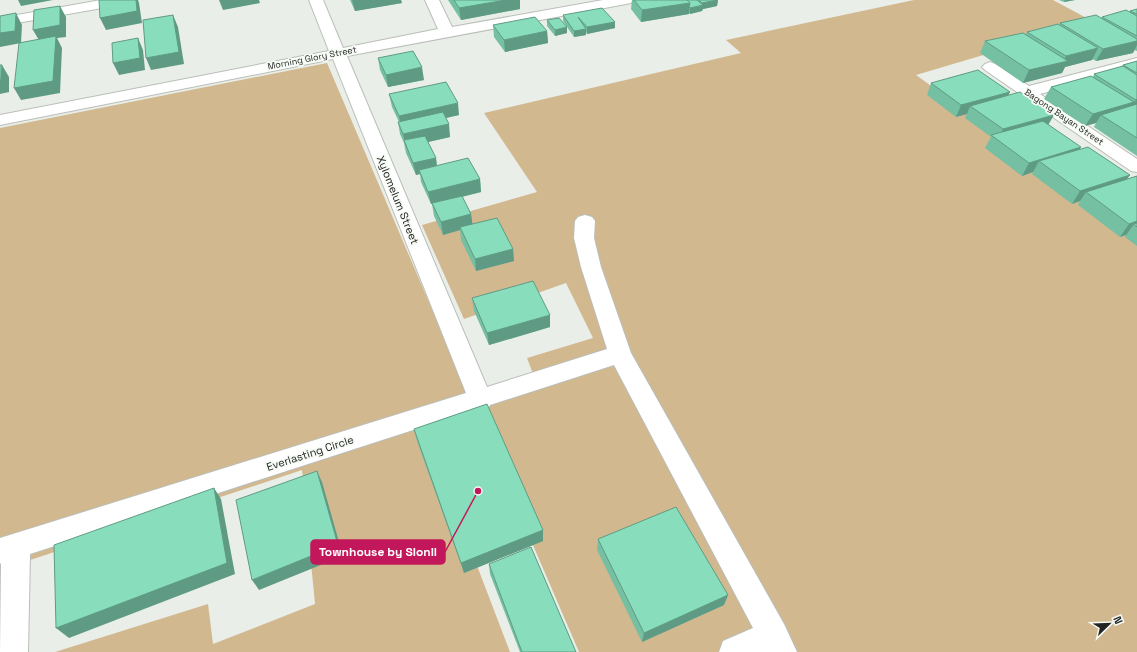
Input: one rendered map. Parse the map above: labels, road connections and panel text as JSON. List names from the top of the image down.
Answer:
{
  "streets": {
    "street": [
      "Morning Glory Street",
      "Bagong Bayan Street",
      "Xylomelum Street",
      "Everlasting Circle"
    ]
  },
  "crossings": [
    ["Morning Glory Street", "Xylomelum Street"],
    ["Xylomelum Street", "Everlasting Circle"]
  ],
  "places": ["Townhouse by Sionil"],
  "north": "top right"
}
